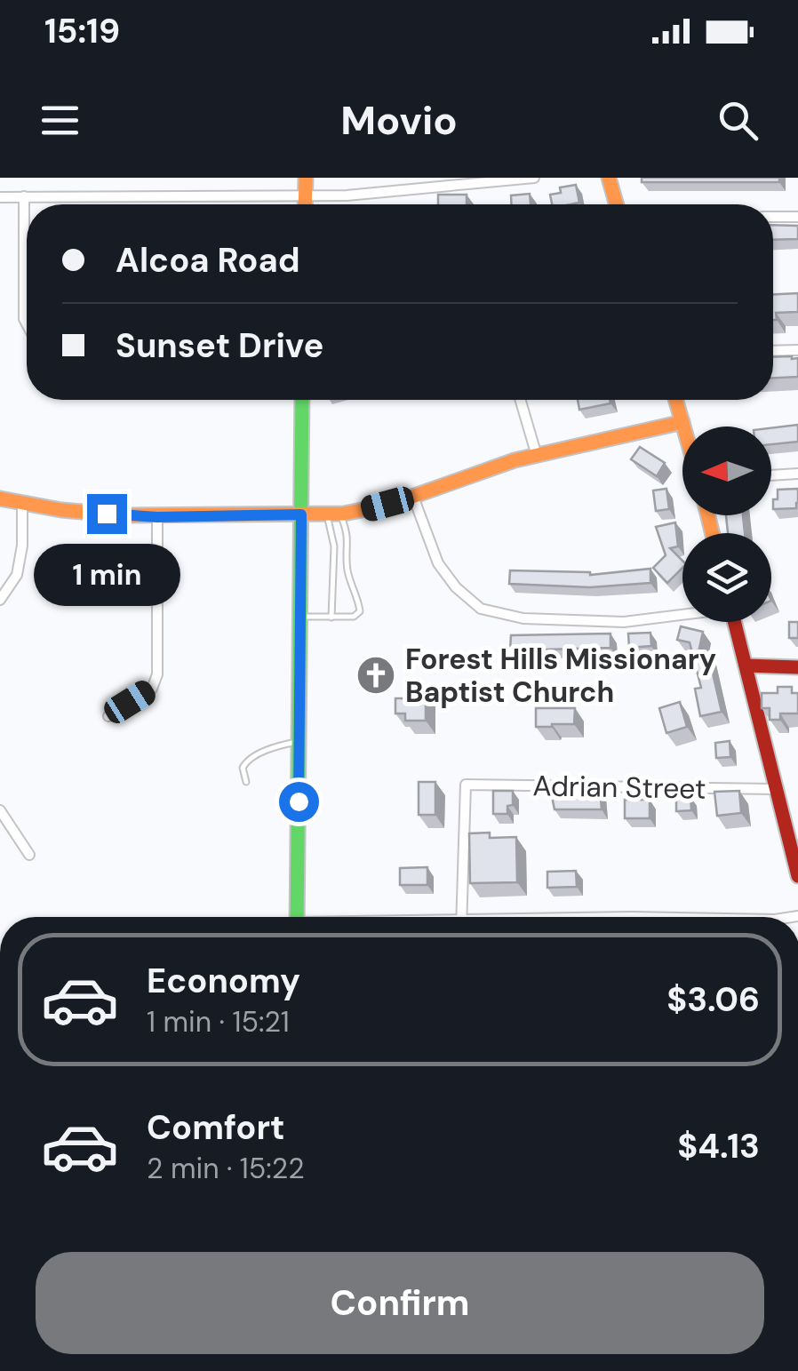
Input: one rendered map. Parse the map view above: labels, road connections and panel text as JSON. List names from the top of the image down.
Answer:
{
  "streets": {
    "street": ["Adrian Street"]
  },
  "places": {
    "church": ["Forest Hills Missionary Baptist Church"]
  },
  "north": "left",
  "page": {
    "status": "15:19",
    "header": "Movio",
    "banner": ["Alcoa Road", "Sunset Drive"],
    "bubble": "1 min",
    "list": [
      {
        "name": "Economy",
        "note": "1 min · 15:21",
        "value": "$3.06"
      },
      {
        "name": "Comfort",
        "note": "2 min · 15:22",
        "value": "$4.13"
      }
    ],
    "buttons": "Confirm"
  }
}
